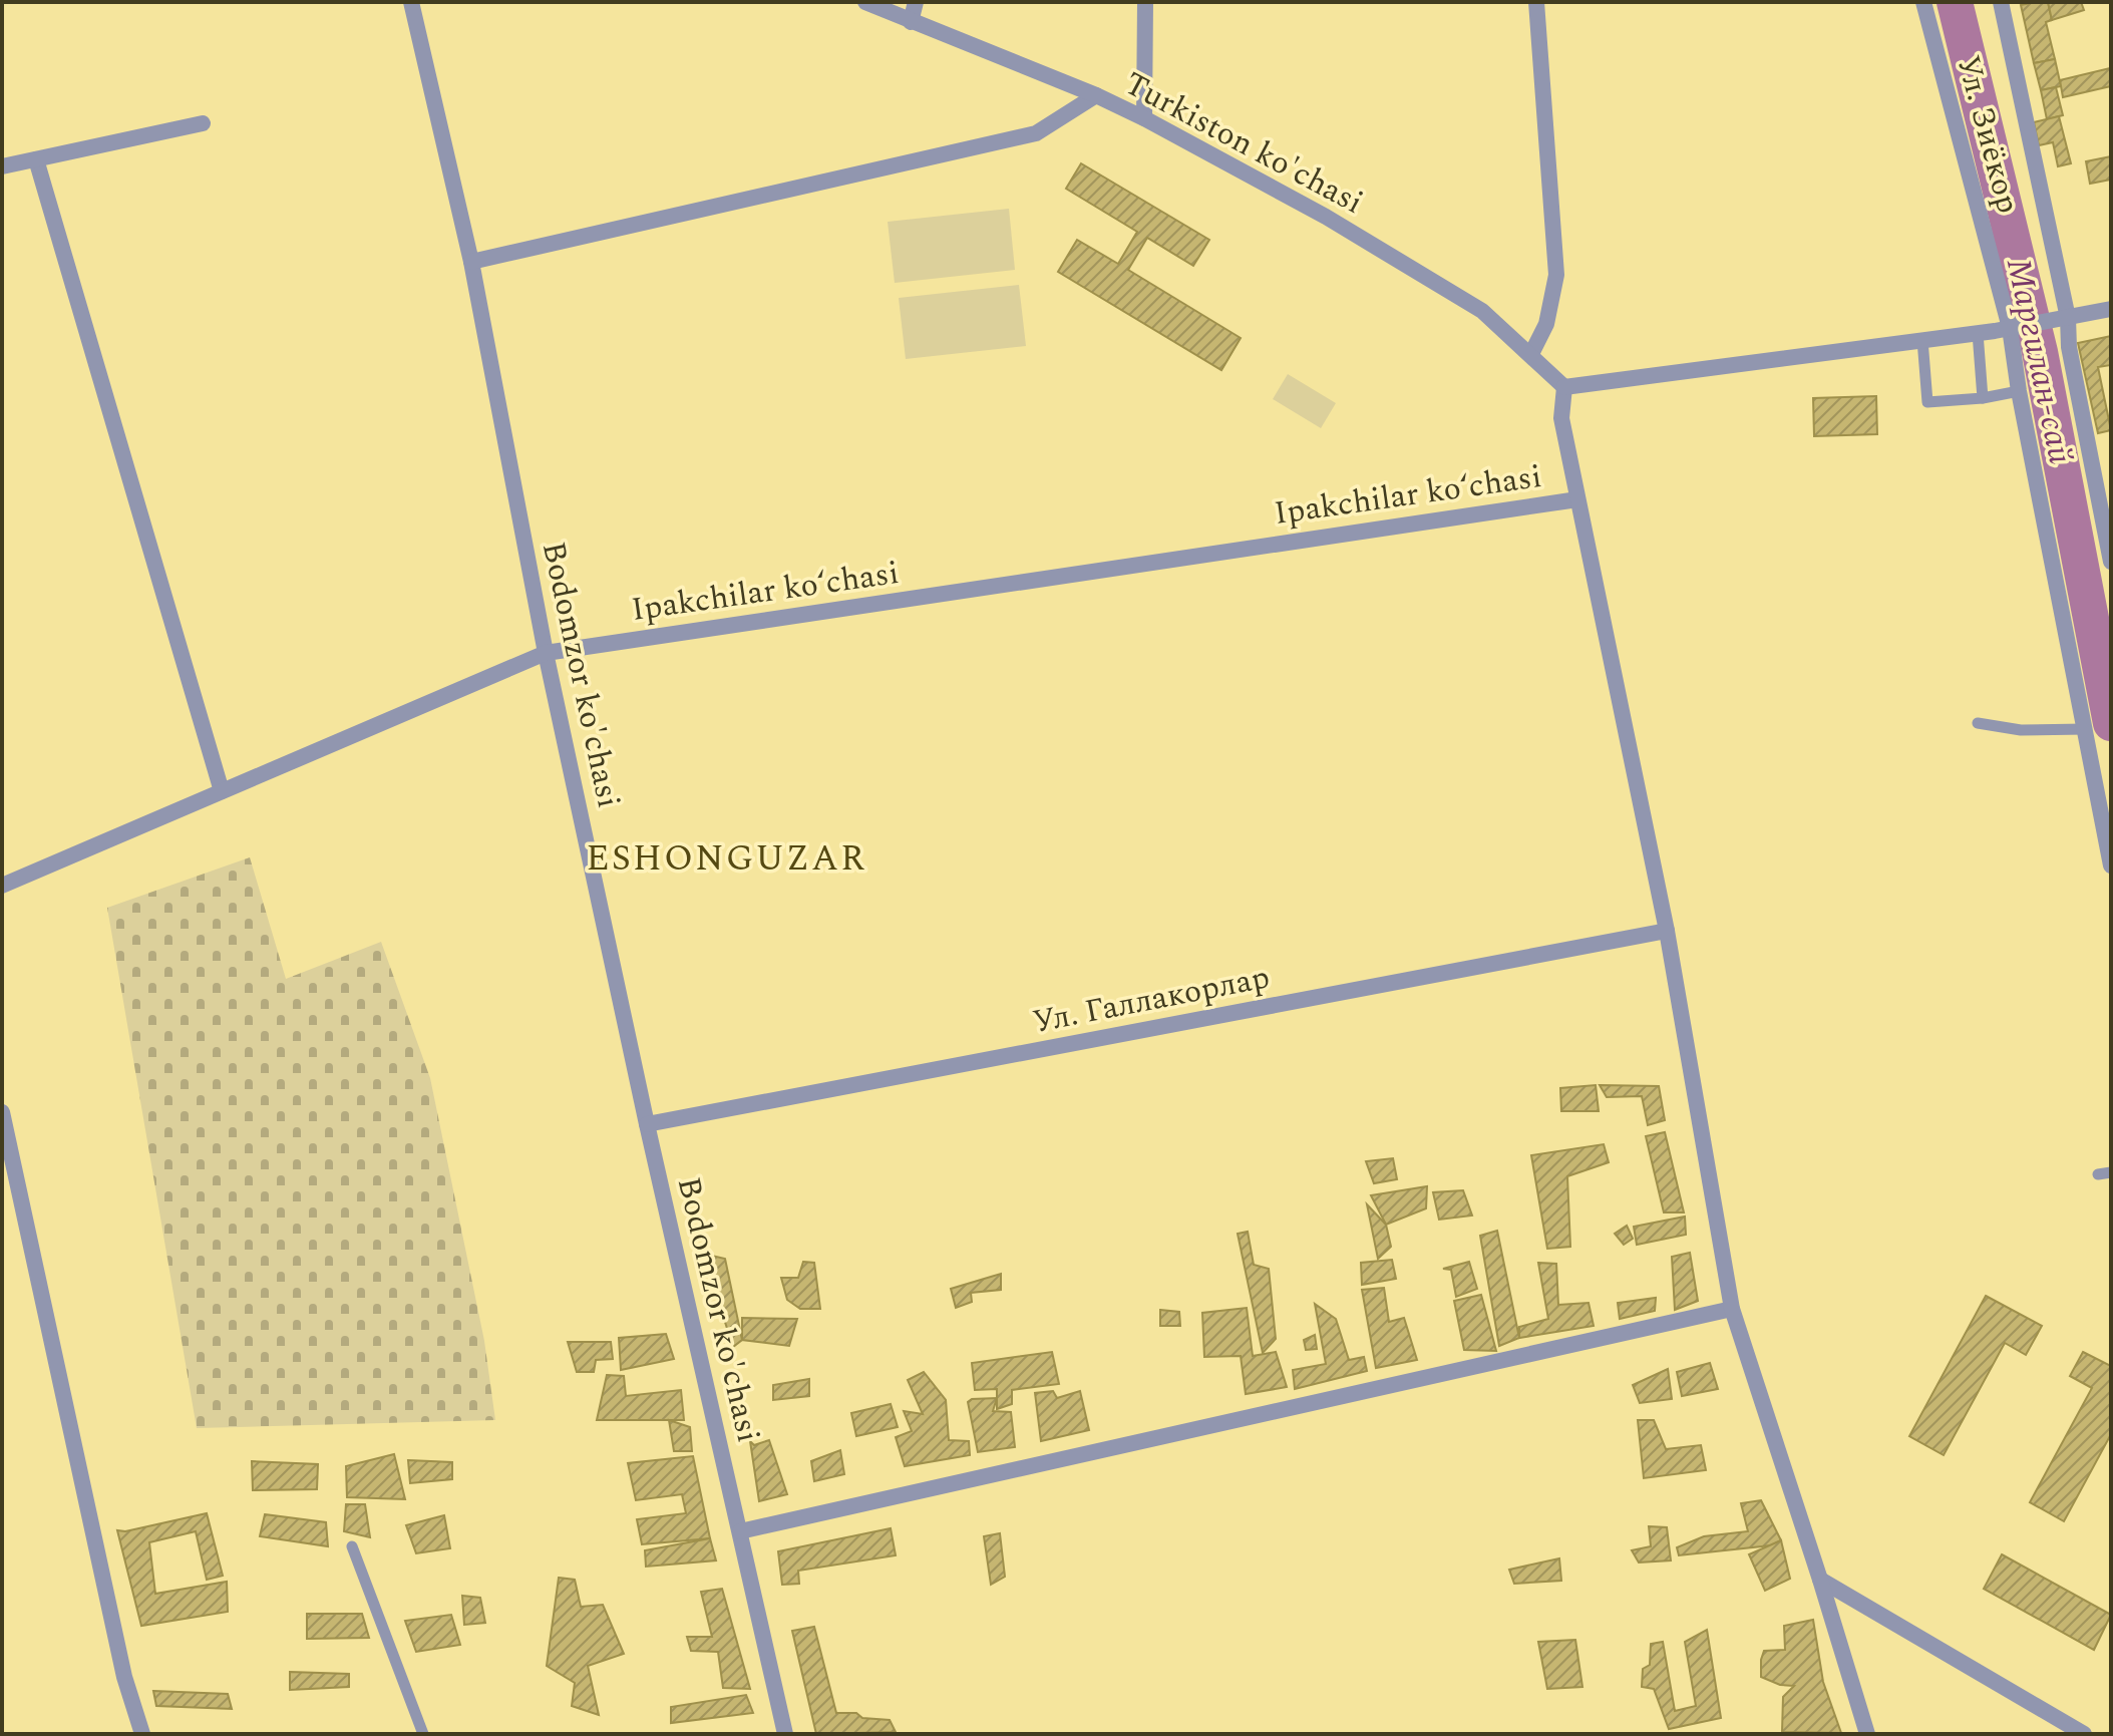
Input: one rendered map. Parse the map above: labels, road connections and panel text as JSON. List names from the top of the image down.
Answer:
{
  "streets": {
    "street": [
      "Ул. Зиёкор",
      "Turkiston ko'chasi",
      "Ipakchilar koʻchasi",
      "Bodomzor ko'chasi",
      "Ул. Галлакорлар"
    ]
  },
  "crossings": [
    ["Ipakchilar koʻchasi", "Bodomzor ko'chasi"],
    ["Bodomzor ko'chasi", "Ул. Галлакорлар"]
  ],
  "districts": ["ESHONGUZAR"],
  "water": ["Маргилан-сай"]
}
